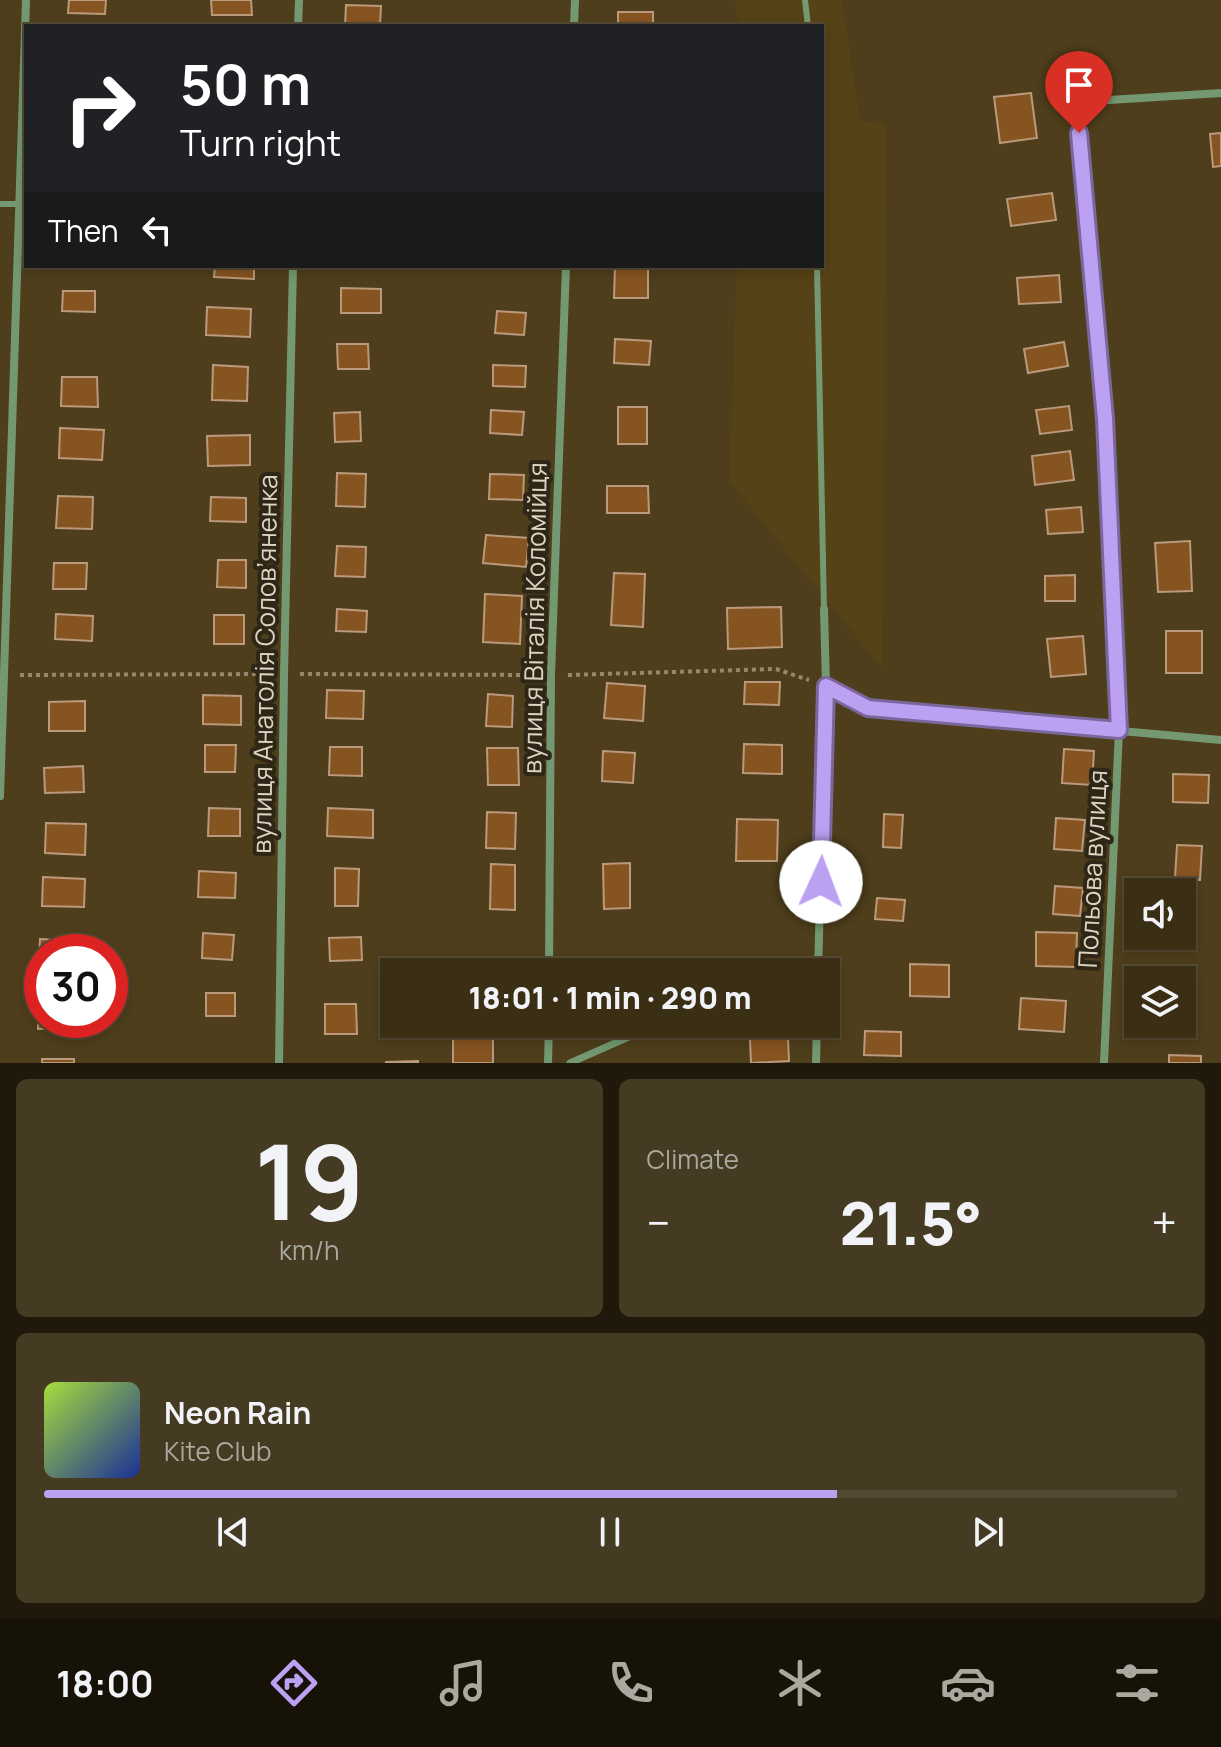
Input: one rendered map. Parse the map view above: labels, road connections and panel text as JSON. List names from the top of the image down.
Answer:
{
  "streets": {
    "street": ["вулиця Віталія Коломійця", "вулиця Анатолія Соловʼяненка", "Польова вулиця"]
  },
  "page": {
    "turn": ["50 m", "Turn right"],
    "then": "Then",
    "limit": "30",
    "trip": "18:01 · 1 min · 290 m",
    "tile": [
      ["19", "km/h"],
      "Climate"
    ],
    "heat": ["−", "21.5°", "+"],
    "song": ["Neon Rain", "Kite Club"],
    "tabs": "18:00"
  }
}
